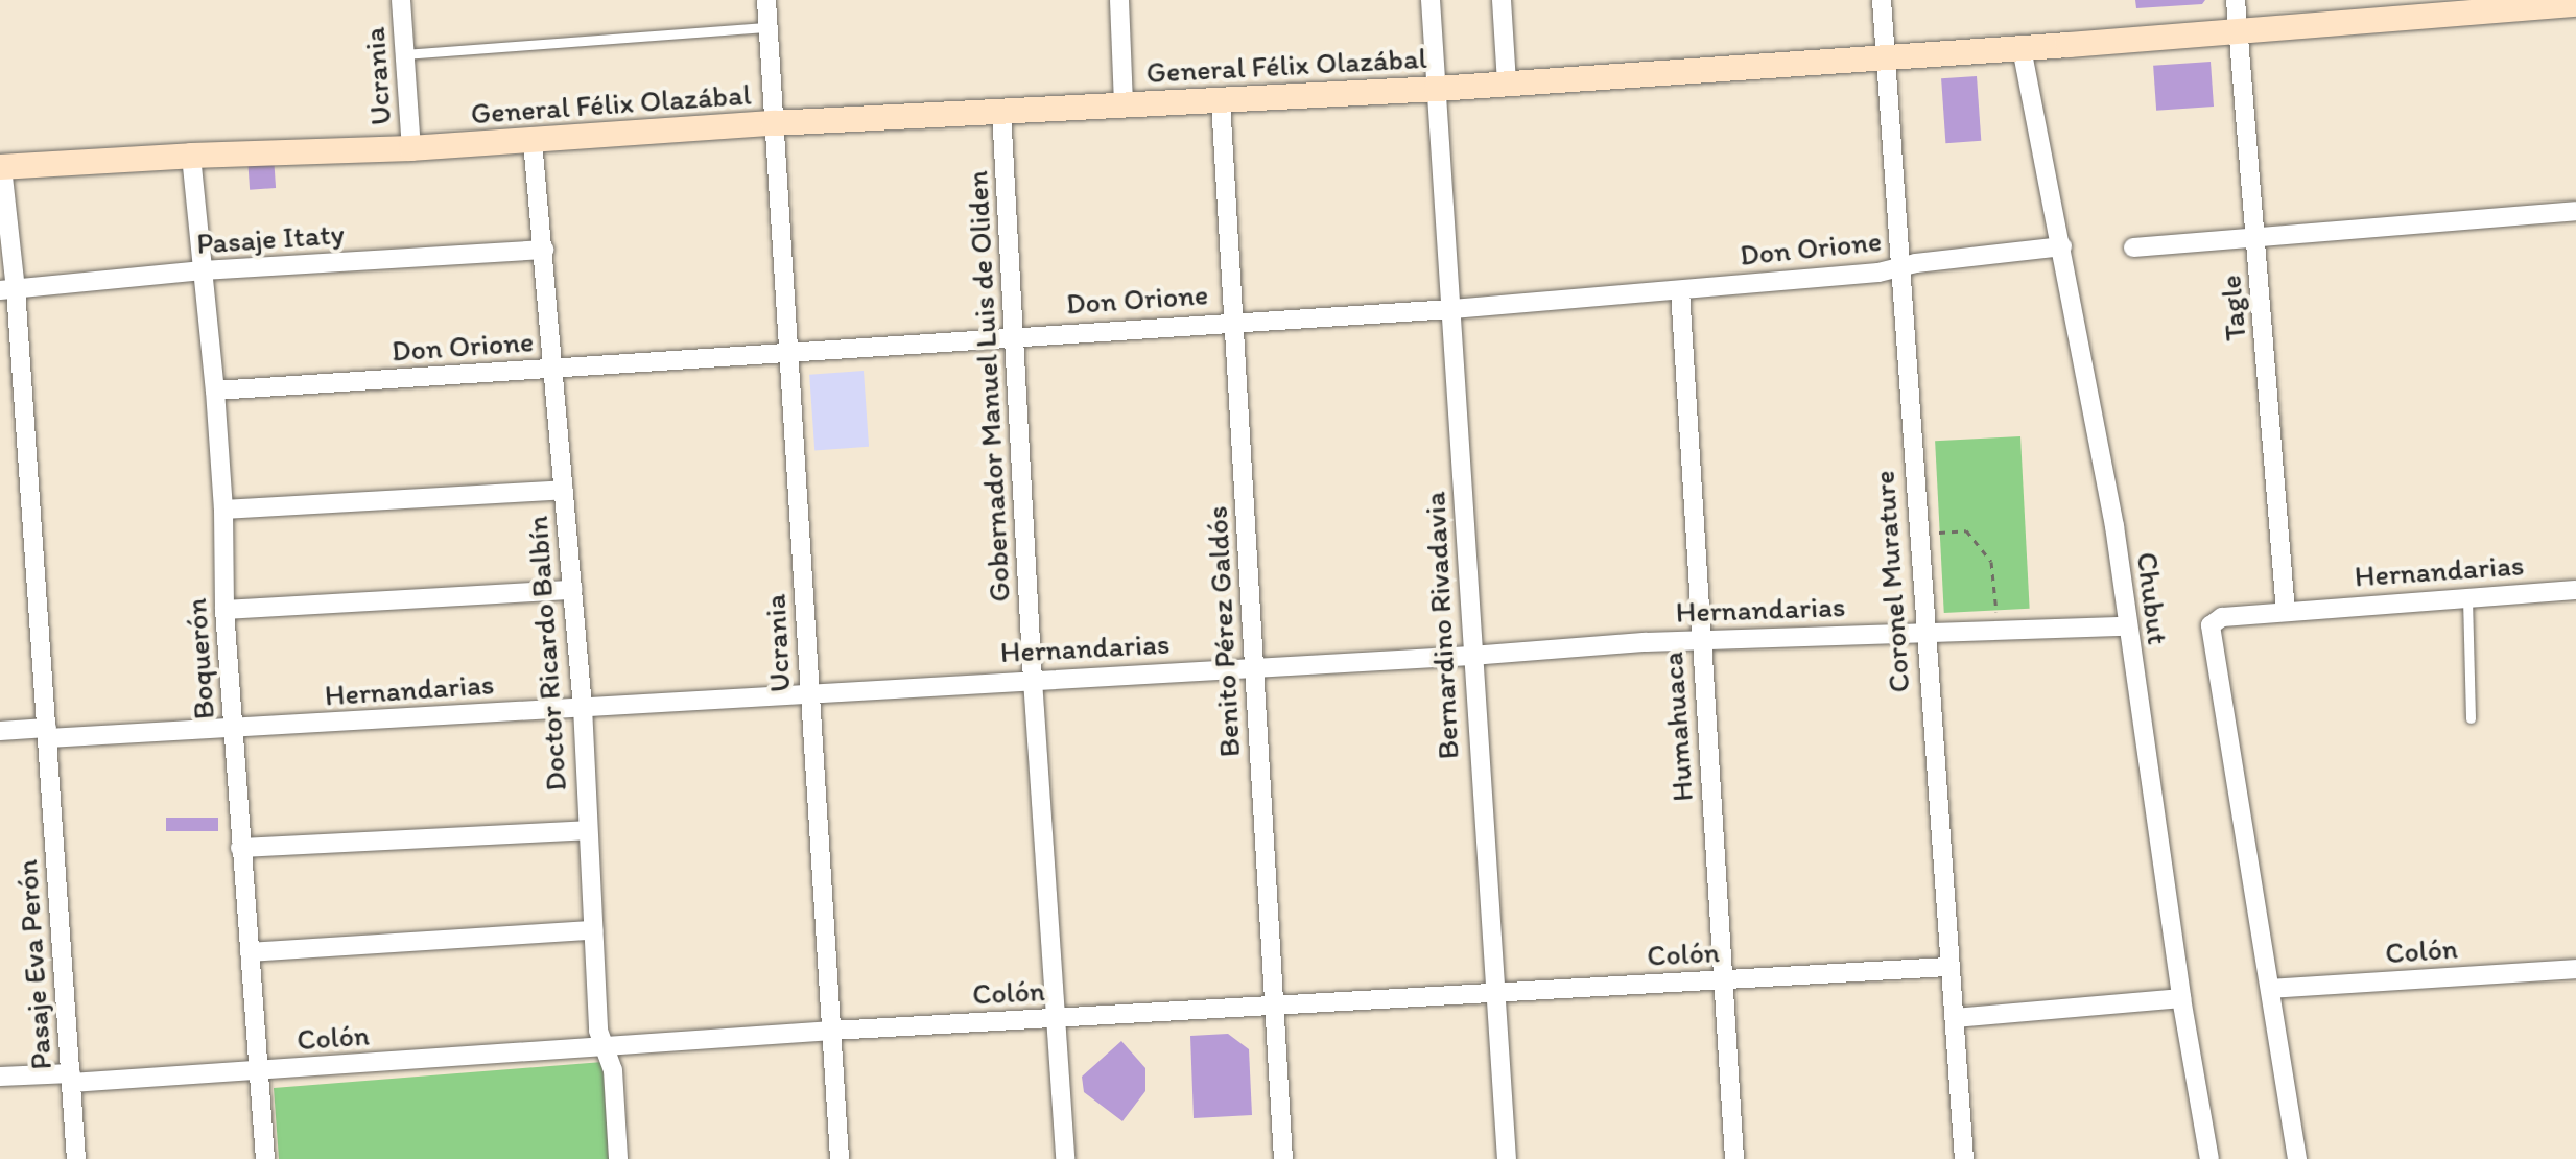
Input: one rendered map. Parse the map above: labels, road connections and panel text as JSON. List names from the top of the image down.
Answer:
{
  "streets": {
    "street": [
      "General Félix Olazábal",
      "Ucrania",
      "Pasaje Itaty",
      "Don Orione",
      "Tagle",
      "Gobernador Manuel Luis de Oliden",
      "Hernandarias",
      "Coronel Murature",
      "Chubut",
      "Bernardino Rivadavia",
      "Benito Pérez Galdós",
      "Doctor Ricardo Balbín",
      "Boquerón",
      "Humahuaca",
      "Colón",
      "Pasaje Eva Perón"
    ]
  },
  "crossings": [
    ["General Félix Olazábal", "Ucrania"],
    ["General Félix Olazábal", "Tagle"],
    ["General Félix Olazábal", "Gobernador Manuel Luis de Oliden"],
    ["General Félix Olazábal", "Coronel Murature"],
    ["General Félix Olazábal", "Chubut"],
    ["General Félix Olazábal", "Bernardino Rivadavia"],
    ["General Félix Olazábal", "Benito Pérez Galdós"],
    ["General Félix Olazábal", "Doctor Ricardo Balbín"],
    ["General Félix Olazábal", "Boquerón"],
    ["General Félix Olazábal", "Pasaje Eva Perón"],
    ["Ucrania", "Don Orione"],
    ["Ucrania", "Hernandarias"],
    ["Ucrania", "Colón"],
    ["Pasaje Itaty", "Doctor Ricardo Balbín"],
    ["Pasaje Itaty", "Boquerón"],
    ["Pasaje Itaty", "Pasaje Eva Perón"],
    ["Don Orione", "Gobernador Manuel Luis de Oliden"],
    ["Don Orione", "Coronel Murature"],
    ["Don Orione", "Chubut"],
    ["Don Orione", "Bernardino Rivadavia"],
    ["Don Orione", "Benito Pérez Galdós"],
    ["Don Orione", "Doctor Ricardo Balbín"],
    ["Don Orione", "Boquerón"],
    ["Don Orione", "Humahuaca"],
    ["Tagle", "Hernandarias"],
    ["Gobernador Manuel Luis de Oliden", "Hernandarias"],
    ["Gobernador Manuel Luis de Oliden", "Colón"],
    ["Hernandarias", "Coronel Murature"],
    ["Hernandarias", "Chubut"],
    ["Hernandarias", "Bernardino Rivadavia"],
    ["Hernandarias", "Benito Pérez Galdós"],
    ["Hernandarias", "Doctor Ricardo Balbín"],
    ["Hernandarias", "Boquerón"],
    ["Hernandarias", "Humahuaca"],
    ["Hernandarias", "Pasaje Eva Perón"],
    ["Coronel Murature", "Colón"],
    ["Chubut", "Colón"],
    ["Bernardino Rivadavia", "Colón"],
    ["Benito Pérez Galdós", "Colón"],
    ["Doctor Ricardo Balbín", "Colón"],
    ["Boquerón", "Colón"],
    ["Humahuaca", "Colón"],
    ["Colón", "Pasaje Eva Perón"]
  ]
}
